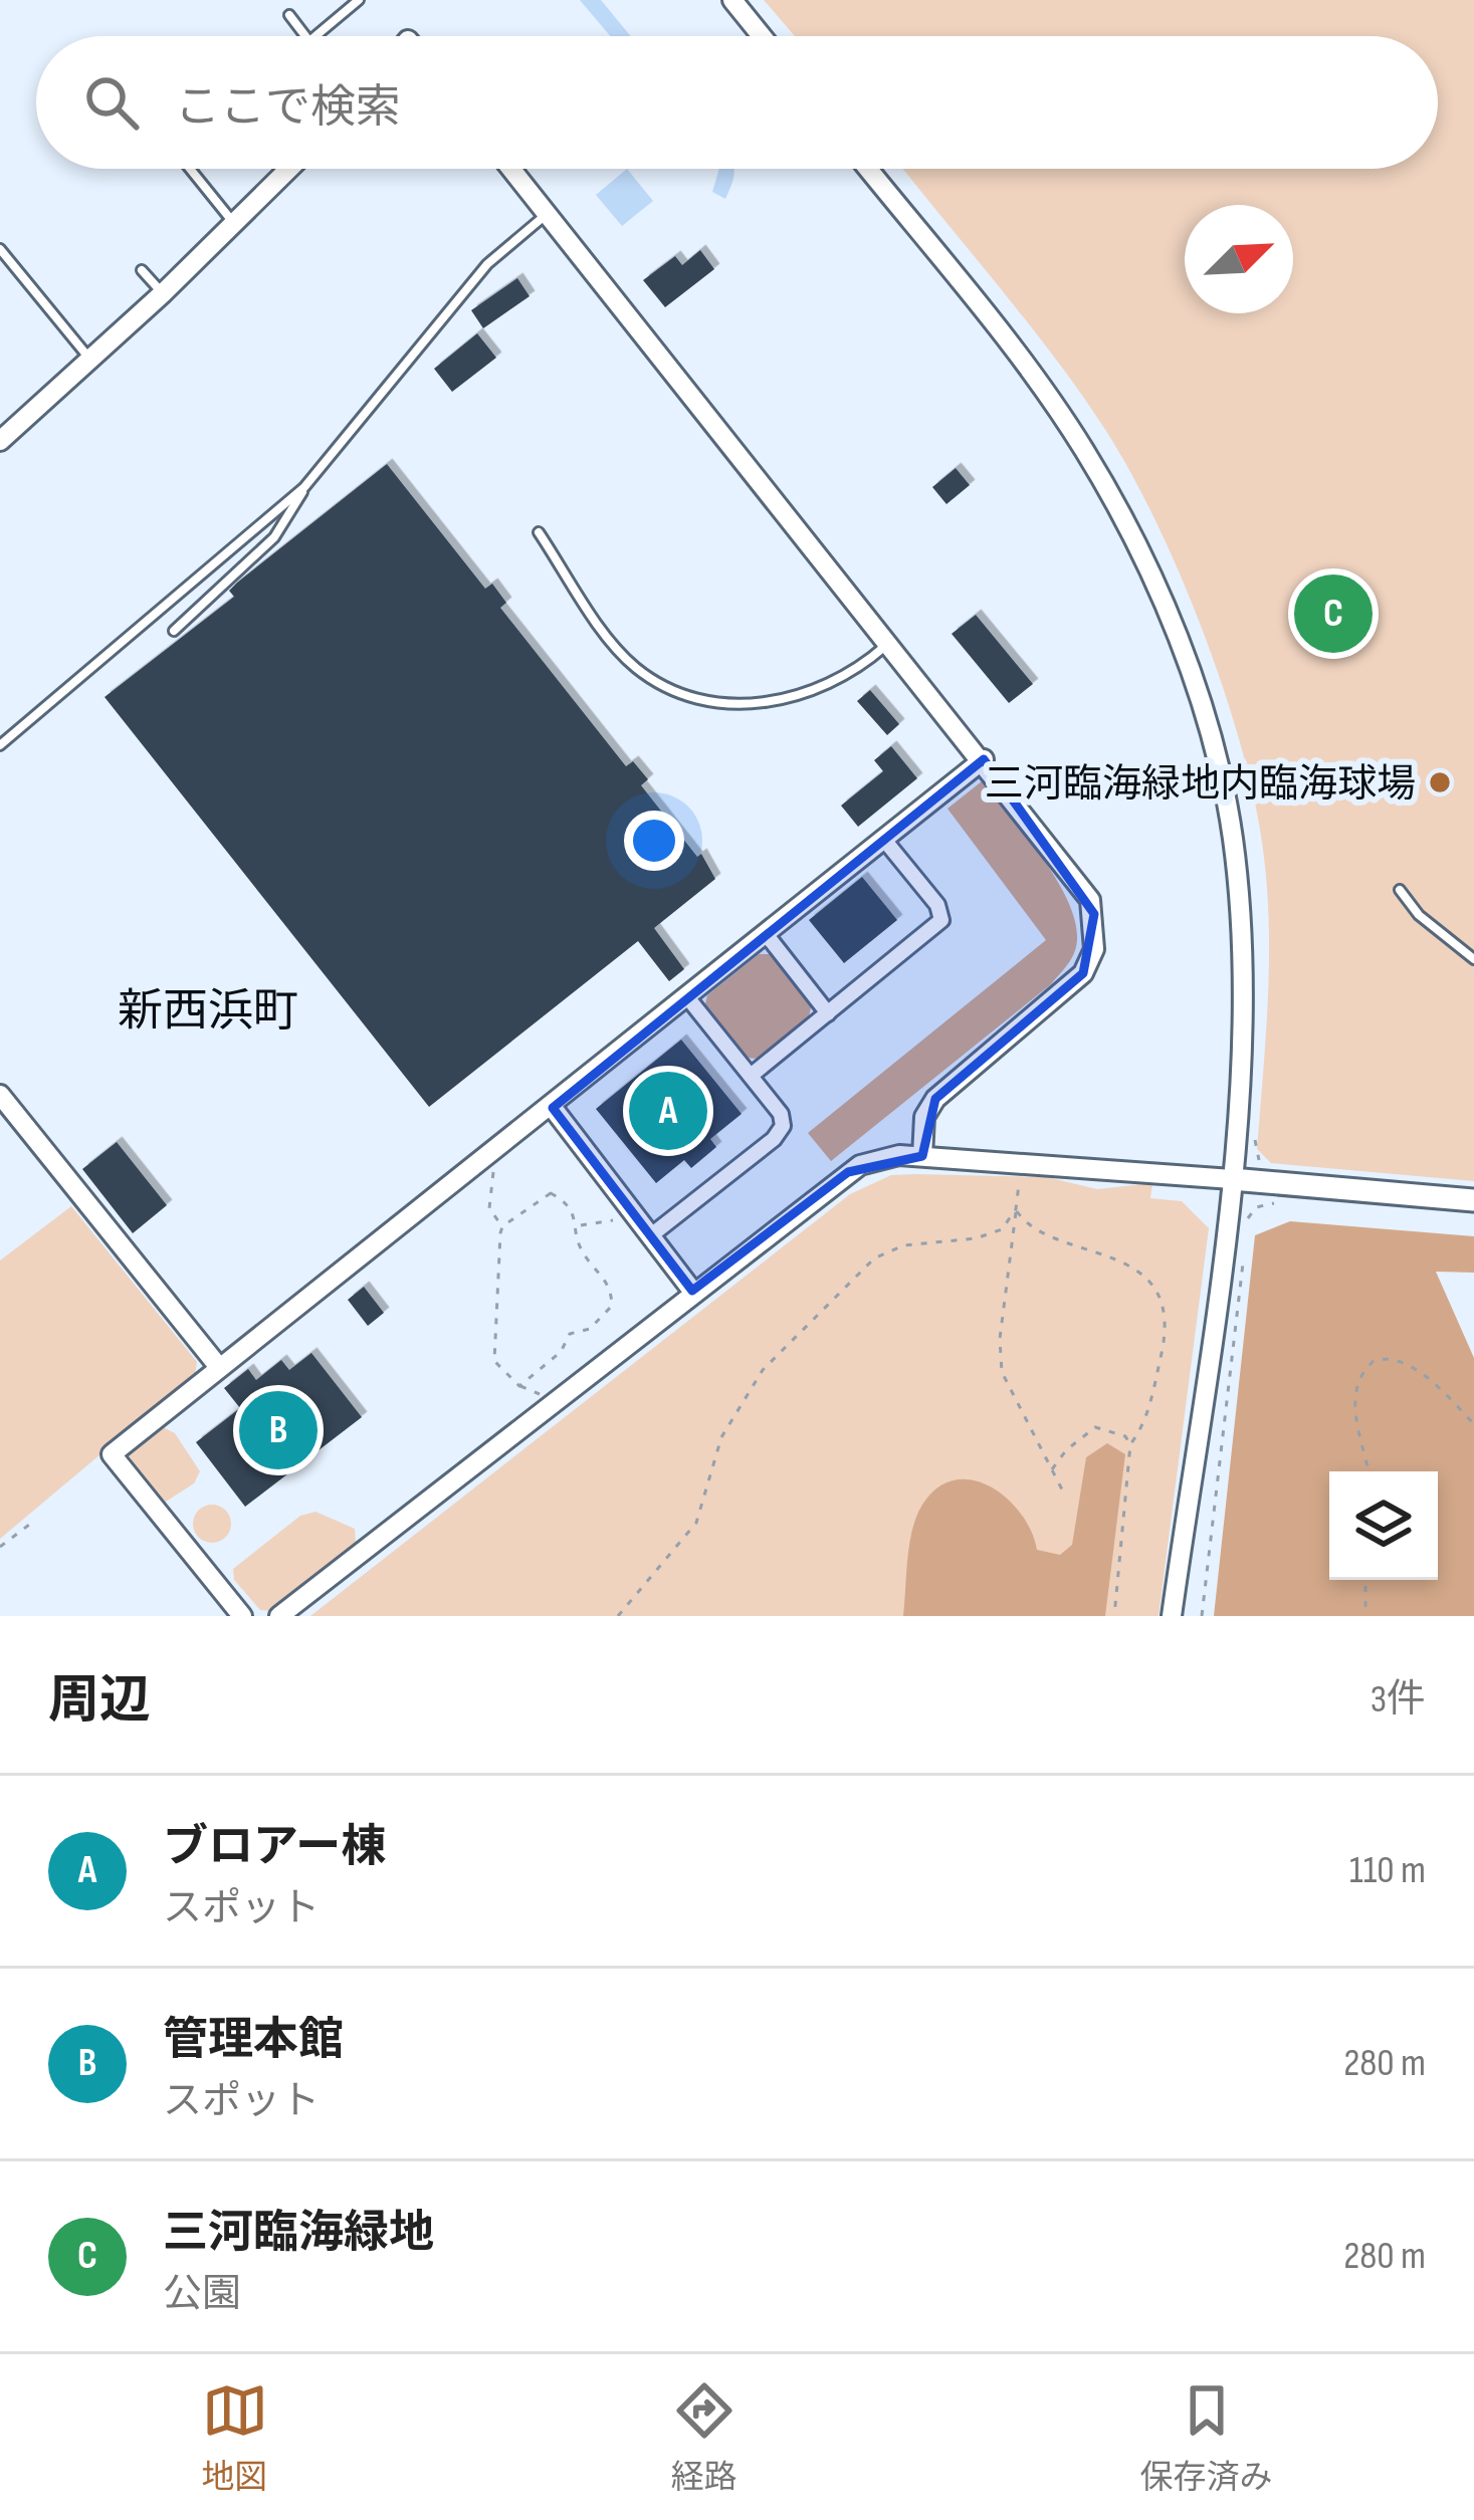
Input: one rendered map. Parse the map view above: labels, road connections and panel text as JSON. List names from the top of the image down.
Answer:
{
  "districts": ["新西浜町"],
  "places": ["三河臨海緑地内臨海球場"],
  "north": "top right",
  "page": {
    "search": "ここで検索",
    "pins": ["C", "A", "B"],
    "heading": ["周辺", "3件"],
    "list": [
      {
        "mark": "A",
        "name": "ブロアー棟",
        "note": "スポット",
        "value": "110 m"
      },
      {
        "mark": "B",
        "name": "管理本館",
        "note": "スポット",
        "value": "280 m"
      },
      {
        "mark": "C",
        "name": "三河臨海緑地",
        "note": "公園",
        "value": "280 m"
      }
    ],
    "nav": ["地図", "経路", "保存済み"]
  }
}
